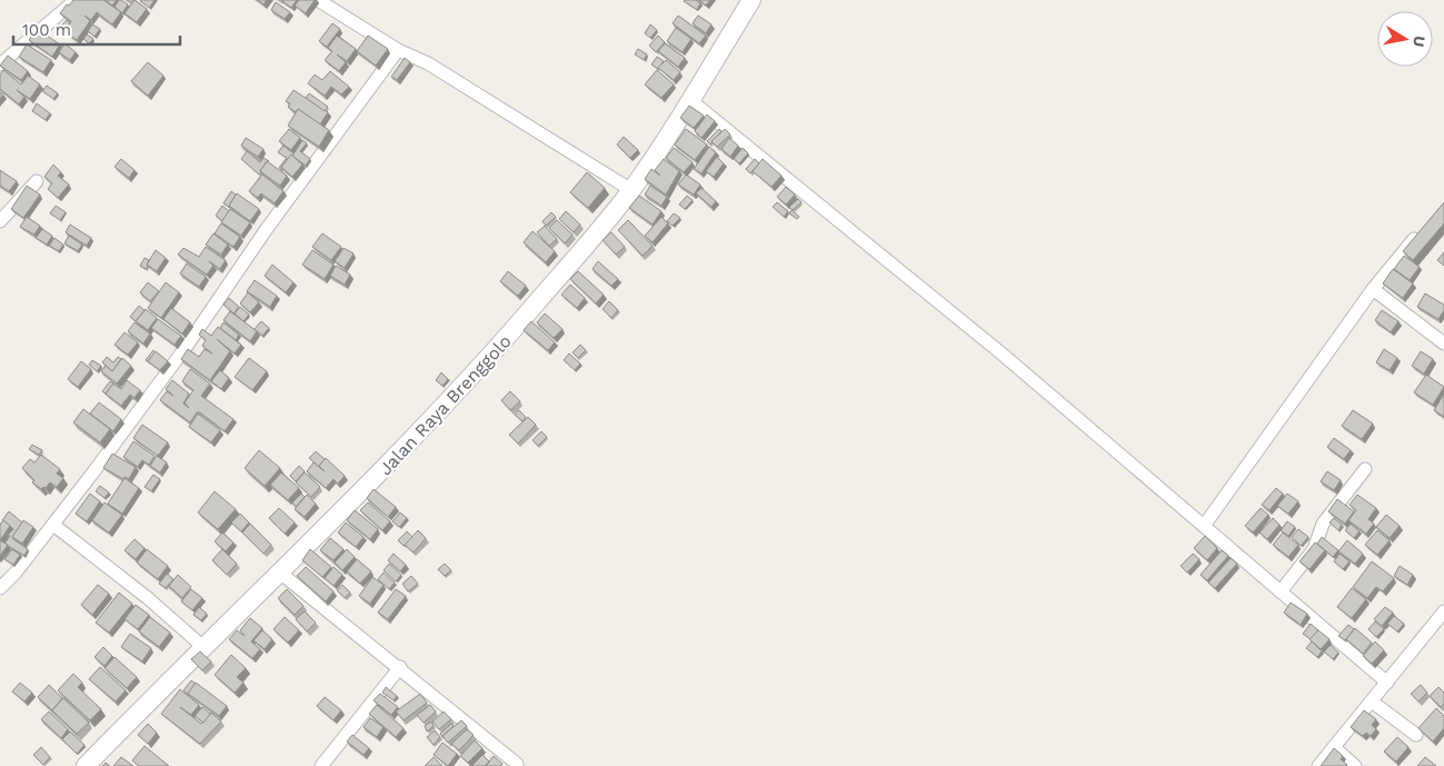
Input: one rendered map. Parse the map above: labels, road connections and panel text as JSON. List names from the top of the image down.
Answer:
{
  "streets": {
    "main road": ["Jalan Raya Brenggolo"]
  },
  "scale_bar": "100 m",
  "north": "right"
}
